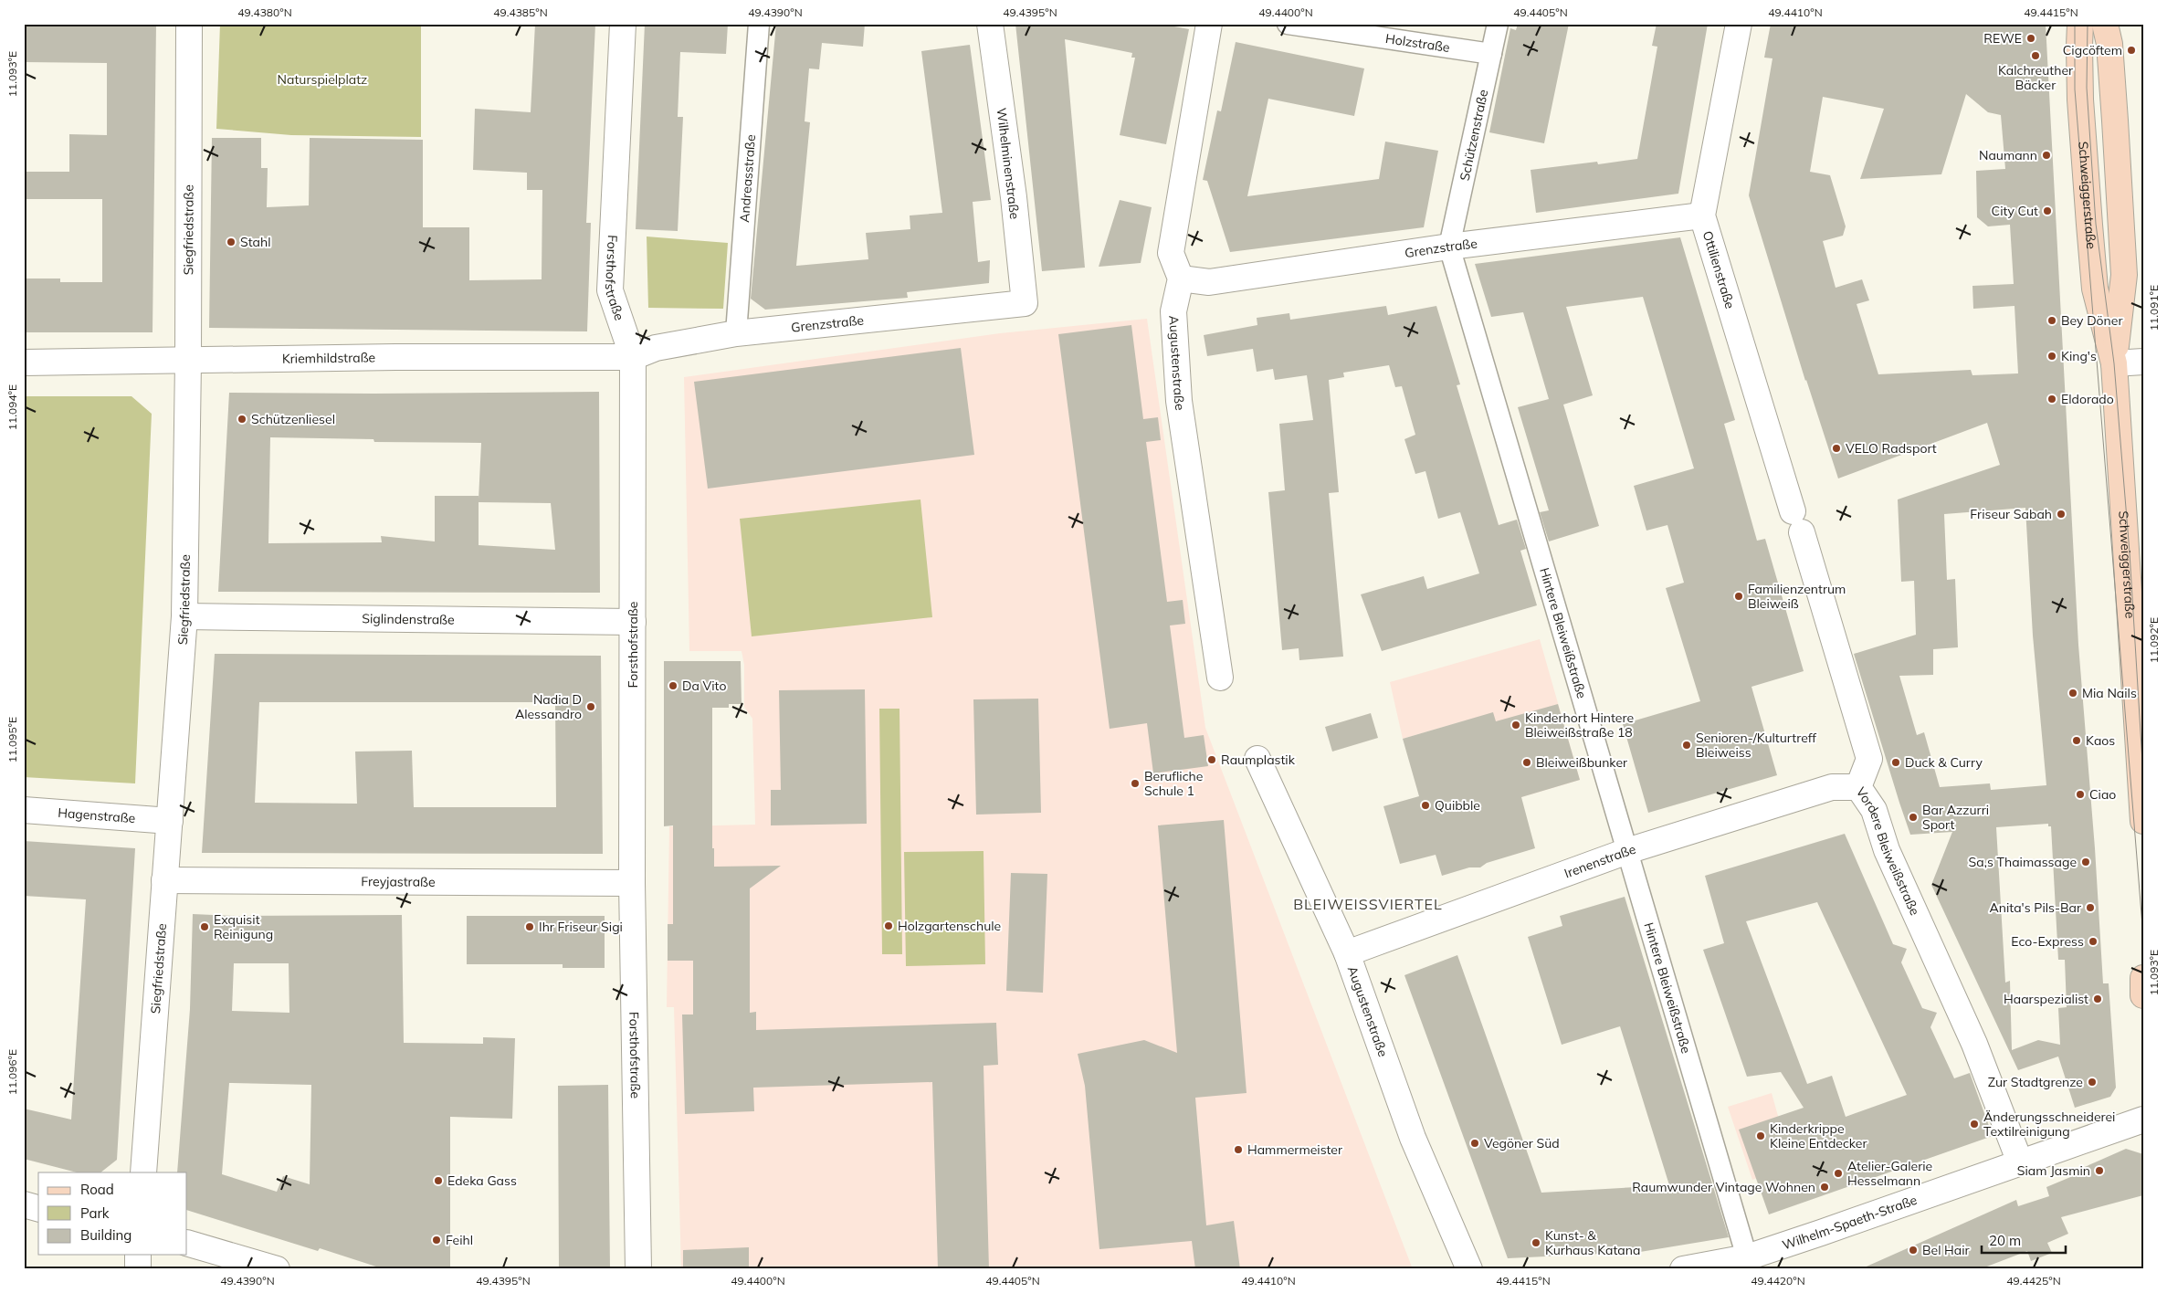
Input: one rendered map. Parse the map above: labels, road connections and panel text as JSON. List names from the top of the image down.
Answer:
{
  "streets": {
    "main road": ["Schweiggerstraße"],
    "street": [
      "Holzstraße",
      "Schützenstraße",
      "Wilhelminenstraße",
      "Andreasstraße",
      "Siegfriedstraße",
      "Grenzstraße",
      "Ottilienstraße",
      "Forsthofstraße",
      "Kriemhildstraße",
      "Augustenstraße",
      "Siglindenstraße",
      "Hintere Bleiweißstraße",
      "Hagenstraße",
      "Vordere Bleiweißstraße",
      "Irenenstraße",
      "Freyjastraße",
      "Wilhelm-Spaeth-Straße"
    ]
  },
  "crossings": [
    ["Holzstraße", "Schützenstraße"],
    ["Schützenstraße", "Grenzstraße"],
    ["Schützenstraße", "Hintere Bleiweißstraße"],
    ["Wilhelminenstraße", "Grenzstraße"],
    ["Andreasstraße", "Grenzstraße"],
    ["Siegfriedstraße", "Kriemhildstraße"],
    ["Siegfriedstraße", "Siglindenstraße"],
    ["Siegfriedstraße", "Hagenstraße"],
    ["Siegfriedstraße", "Freyjastraße"],
    ["Grenzstraße", "Ottilienstraße"],
    ["Grenzstraße", "Forsthofstraße"],
    ["Grenzstraße", "Kriemhildstraße"],
    ["Grenzstraße", "Augustenstraße"],
    ["Grenzstraße", "Hintere Bleiweißstraße"],
    ["Ottilienstraße", "Vordere Bleiweißstraße"],
    ["Forsthofstraße", "Kriemhildstraße"],
    ["Forsthofstraße", "Siglindenstraße"],
    ["Forsthofstraße", "Freyjastraße"],
    ["Augustenstraße", "Irenenstraße"],
    ["Hintere Bleiweißstraße", "Irenenstraße"],
    ["Hintere Bleiweißstraße", "Wilhelm-Spaeth-Straße"],
    ["Vordere Bleiweißstraße", "Irenenstraße"],
    ["Vordere Bleiweißstraße", "Wilhelm-Spaeth-Straße"]
  ],
  "districts": ["BLEIWEISSVIERTEL"],
  "parks": ["Naturspielplatz"],
  "places": [
    "REWE",
    "Cigcöftem",
    "Kalchreuther Bäcker",
    "Naumann",
    "City Cut",
    "Stahl",
    "Bey Döner",
    "King's",
    "Eldorado",
    "Schützenliesel",
    "VELO Radsport",
    "Friseur Sabah",
    "Familienzentrum Bleiweiß",
    "Da Vito",
    "Mia Nails",
    "Nadia D Alessandro",
    "Kinderhort Hintere Bleiweißstraße 18",
    "Kaos",
    "Senioren-/Kulturtreff Bleiweiss",
    "Raumplastik",
    "Bleiweißbunker",
    "Duck & Curry",
    "Berufliche Schule 1",
    "Ciao",
    "Quibble",
    "Bar Azzurri Sport",
    "Sa,s Thaimassage",
    "Anita's Pils-Bar",
    "Holzgartenschule",
    "Exquisit Reinigung",
    "Ihr Friseur Sigi",
    "Eco-Express",
    "Haarspezialist",
    "Zur Stadtgrenze",
    "Änderungsschneiderei Textilreinigung",
    "Kinderkrippe Kleine Entdecker",
    "Vegöner Süd",
    "Hammermeister",
    "Siam Jasmin",
    "Atelier-Galerie Hesselmann",
    "Edeka Gass",
    "Raumwunder Vintage Wohnen",
    "Feihl",
    "Kunst- & Kurhaus Katana",
    "Bel Hair"
  ],
  "legend": ["Road", "Park", "Building"],
  "scale_bar": "20 m",
  "coordinates": [
    "49.4380°N",
    "49.4385°N",
    "49.4390°N",
    "49.4395°N",
    "49.4400°N",
    "49.4405°N",
    "49.4410°N",
    "49.4415°N",
    "11.093°E",
    "11.091°E",
    "11.094°E",
    "11.092°E",
    "11.095°E",
    "11.096°E",
    "49.4420°N",
    "49.4425°N"
  ]
}
